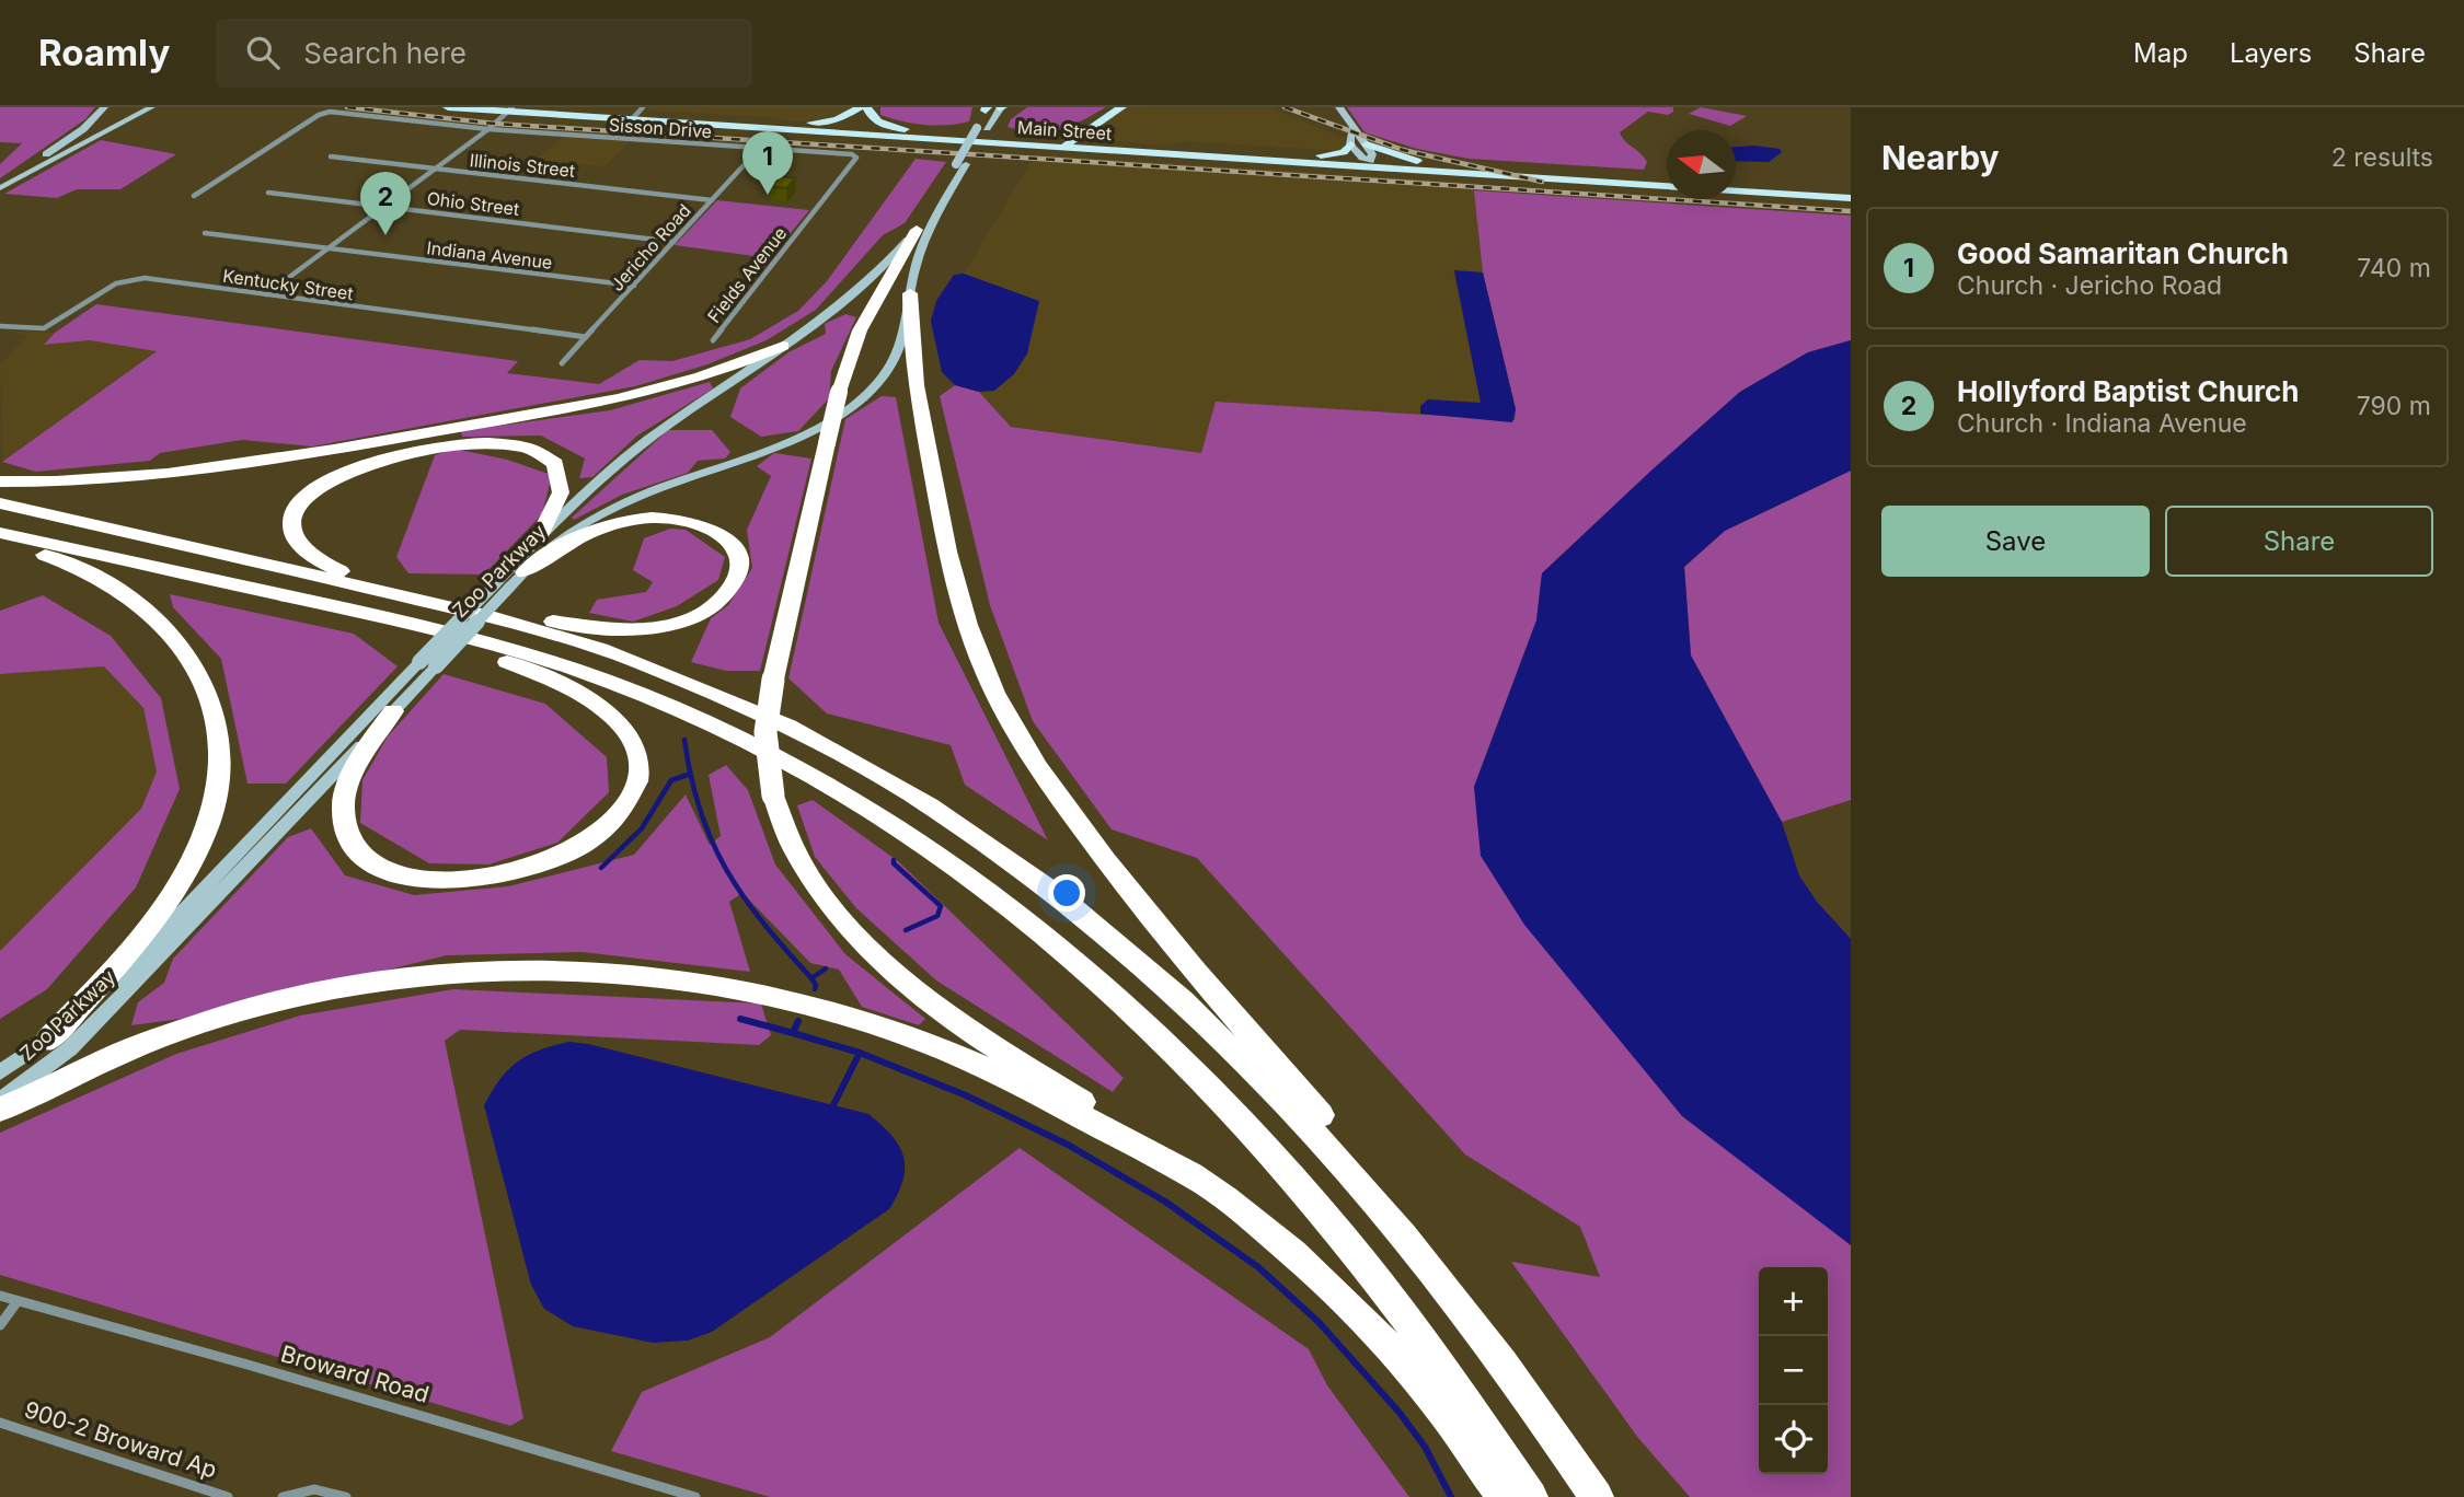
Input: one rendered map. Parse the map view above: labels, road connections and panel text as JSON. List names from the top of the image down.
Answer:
{
  "streets": {
    "main road": ["Main Street", "Zoo Parkway"],
    "street": [
      "Sisson Drive",
      "Illinois Street",
      "Ohio Street",
      "Jericho Road",
      "Indiana Avenue",
      "Fields Avenue",
      "Kentucky Street",
      "Broward Road",
      "900-2 Broward Ap"
    ]
  },
  "crossings": [
    ["Sisson Drive", "Jericho Road"],
    ["Sisson Drive", "Fields Avenue"],
    ["Illinois Street", "Jericho Road"],
    ["Ohio Street", "Jericho Road"],
    ["Jericho Road", "Indiana Avenue"],
    ["Jericho Road", "Kentucky Street"]
  ],
  "north": "left",
  "page": {
    "header": "Roamly",
    "search": "Search here",
    "nav": ["Map", "Layers", "Share"],
    "heading": ["Nearby", "2 results"],
    "pins": ["1", "2"],
    "list": [
      {
        "mark": "1",
        "name": "Good Samaritan Church",
        "note": "Church · Jericho Road",
        "value": "740 m"
      },
      {
        "mark": "2",
        "name": "Hollyford Baptist Church",
        "note": "Church · Indiana Avenue",
        "value": "790 m"
      }
    ],
    "buttons": ["Save", "Share"],
    "map_buttons": ["+", "−"]
  }
}
